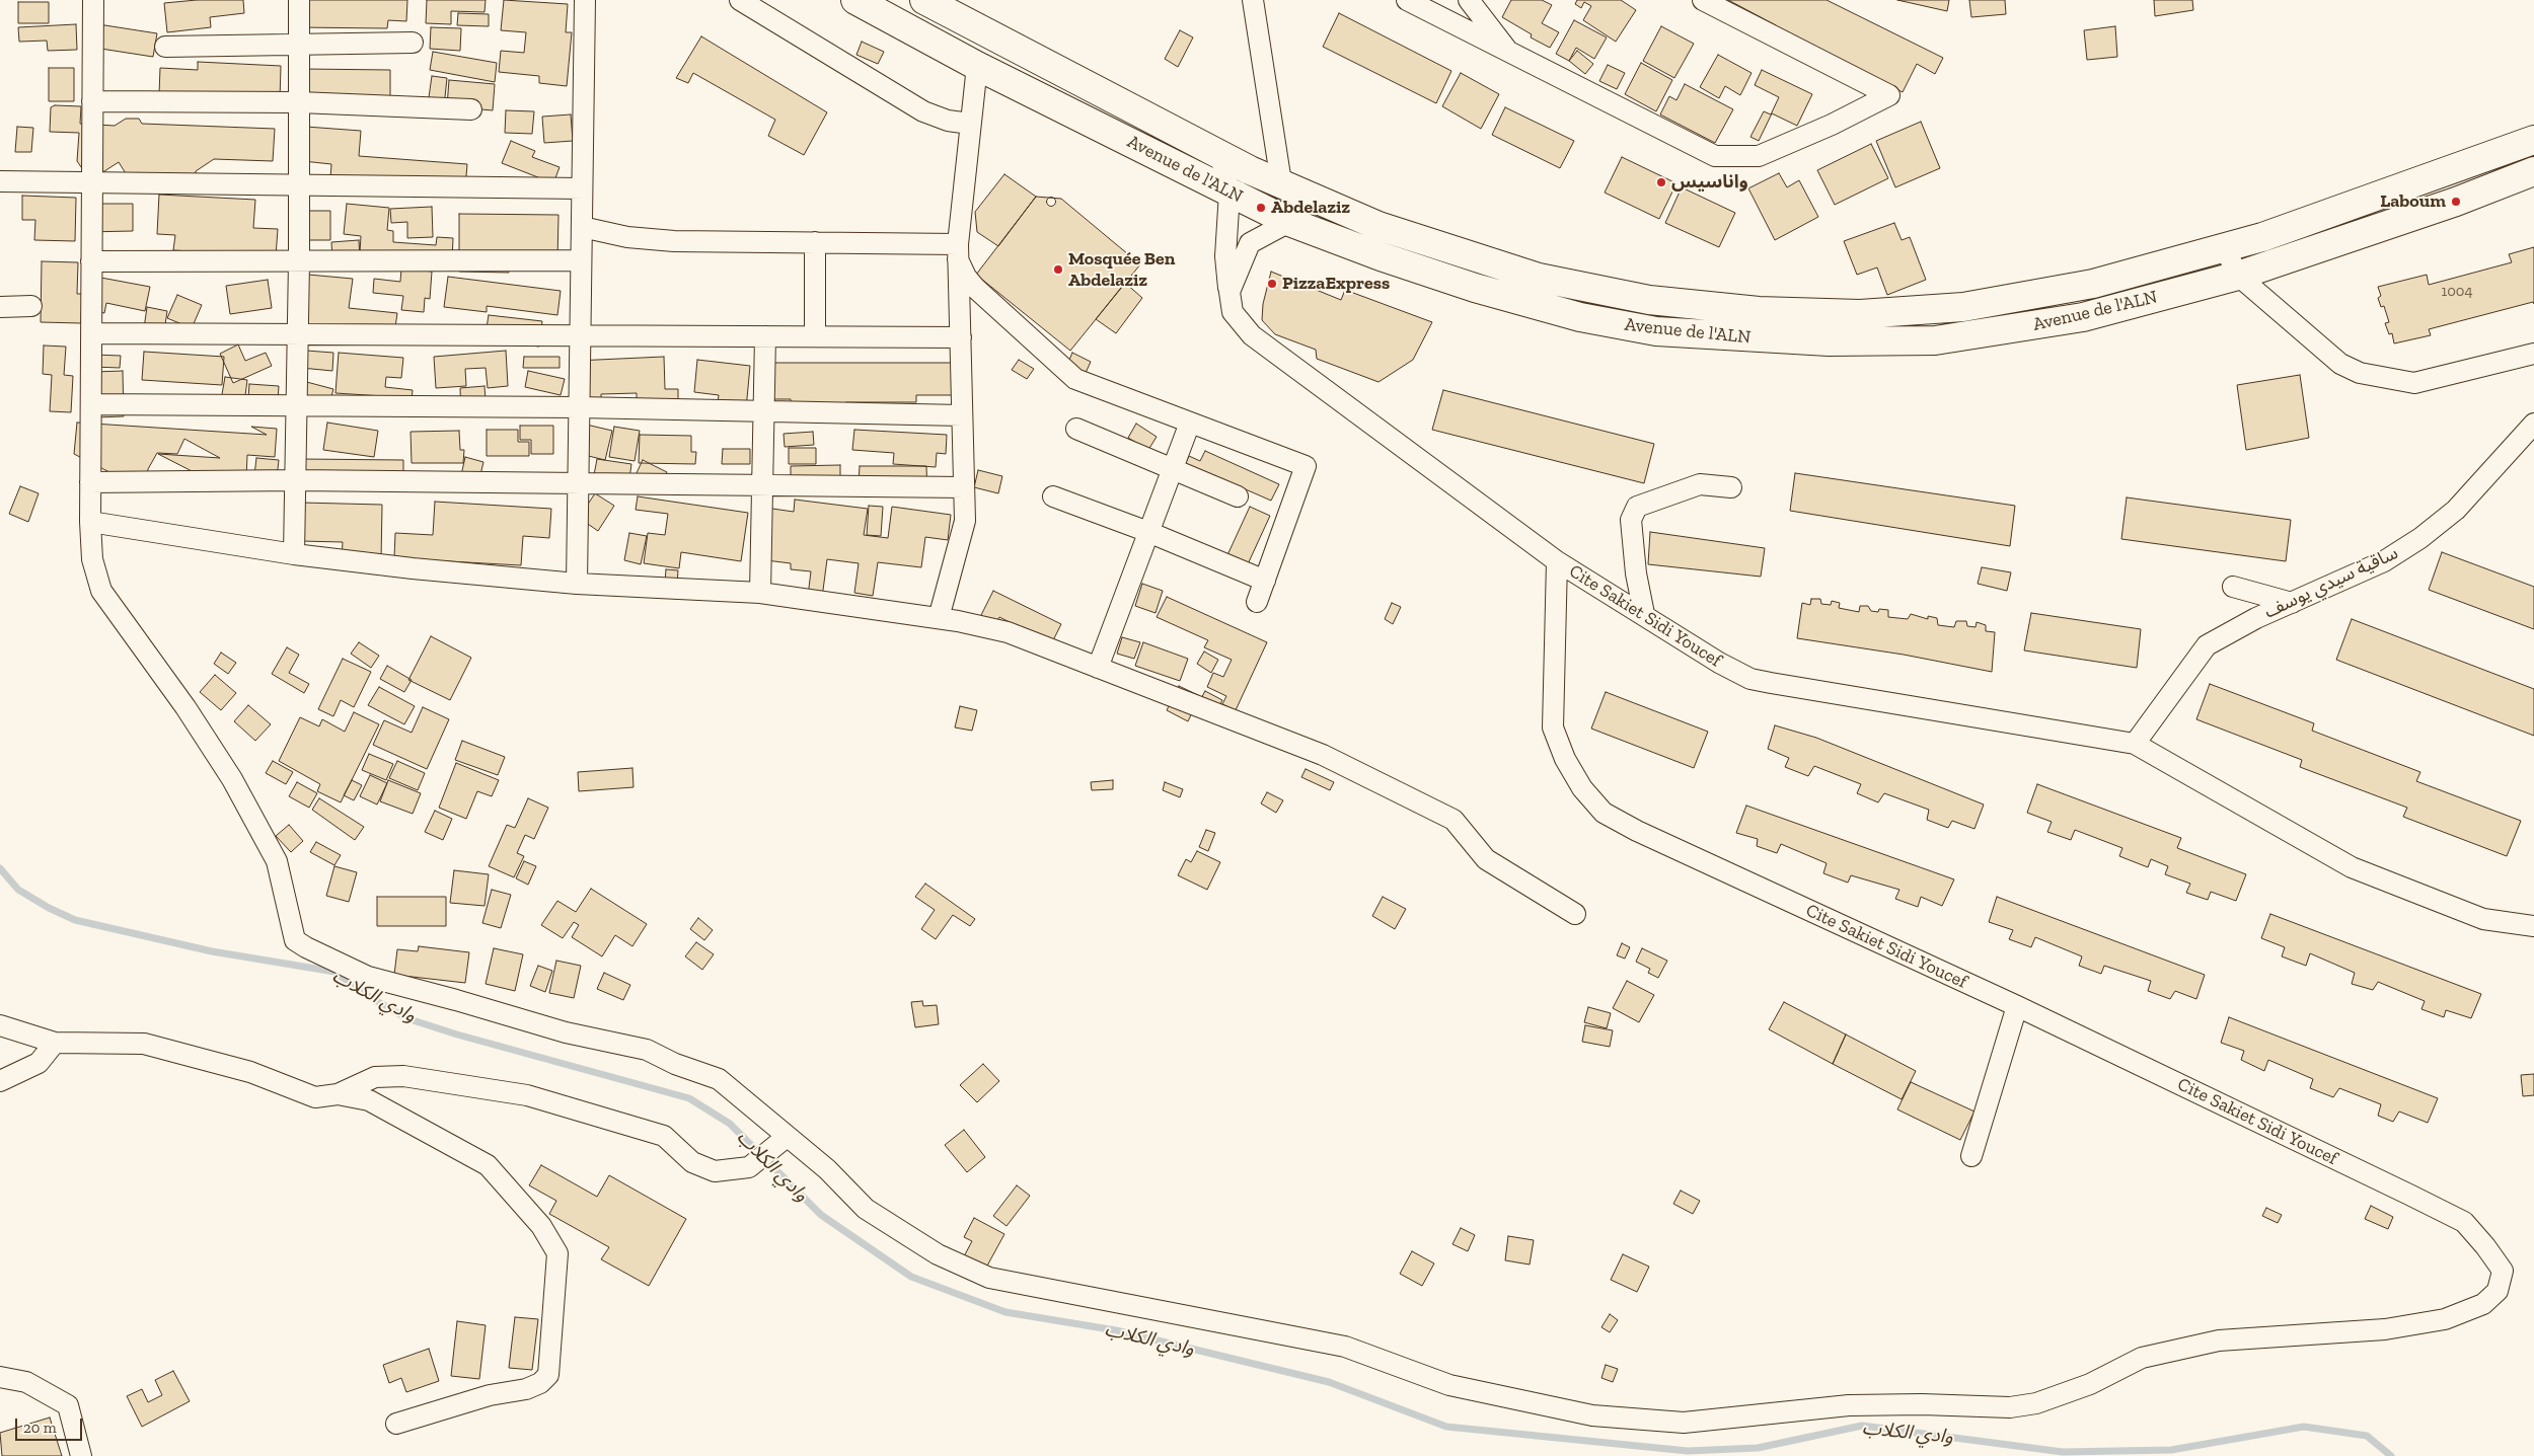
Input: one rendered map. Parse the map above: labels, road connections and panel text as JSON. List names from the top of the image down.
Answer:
{
  "streets": {
    "main road": ["Avenue de l'ALN"],
    "street": ["ساقية سيدي يوسف", "Cite Sakiet Sidi Youcef"]
  },
  "crossings": [
    ["Avenue de l'ALN", "Cite Sakiet Sidi Youcef"],
    ["ساقية سيدي يوسف", "Cite Sakiet Sidi Youcef"]
  ],
  "water": ["وادي الكلاب"],
  "places": [
    "واناسيس",
    "Laboum",
    "Abdelaziz",
    "Mosquée Ben Abdelaziz",
    "PizzaExpress"
  ],
  "house_numbers": ["1004"],
  "scale_bar": "20 m"
}
